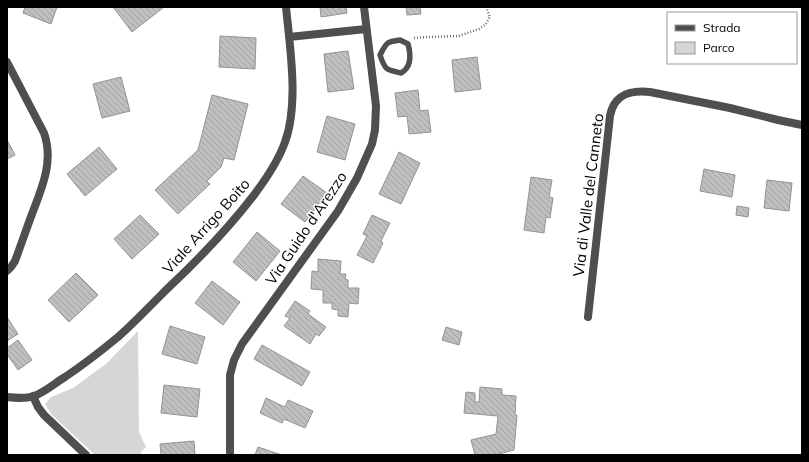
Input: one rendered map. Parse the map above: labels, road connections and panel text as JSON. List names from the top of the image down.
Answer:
{
  "streets": {
    "street": ["Via di Valle del Canneto", "Viale Arrigo Boito", "Via Guido d'Arezzo"]
  },
  "legend": ["Strada", "Parco"]
}
